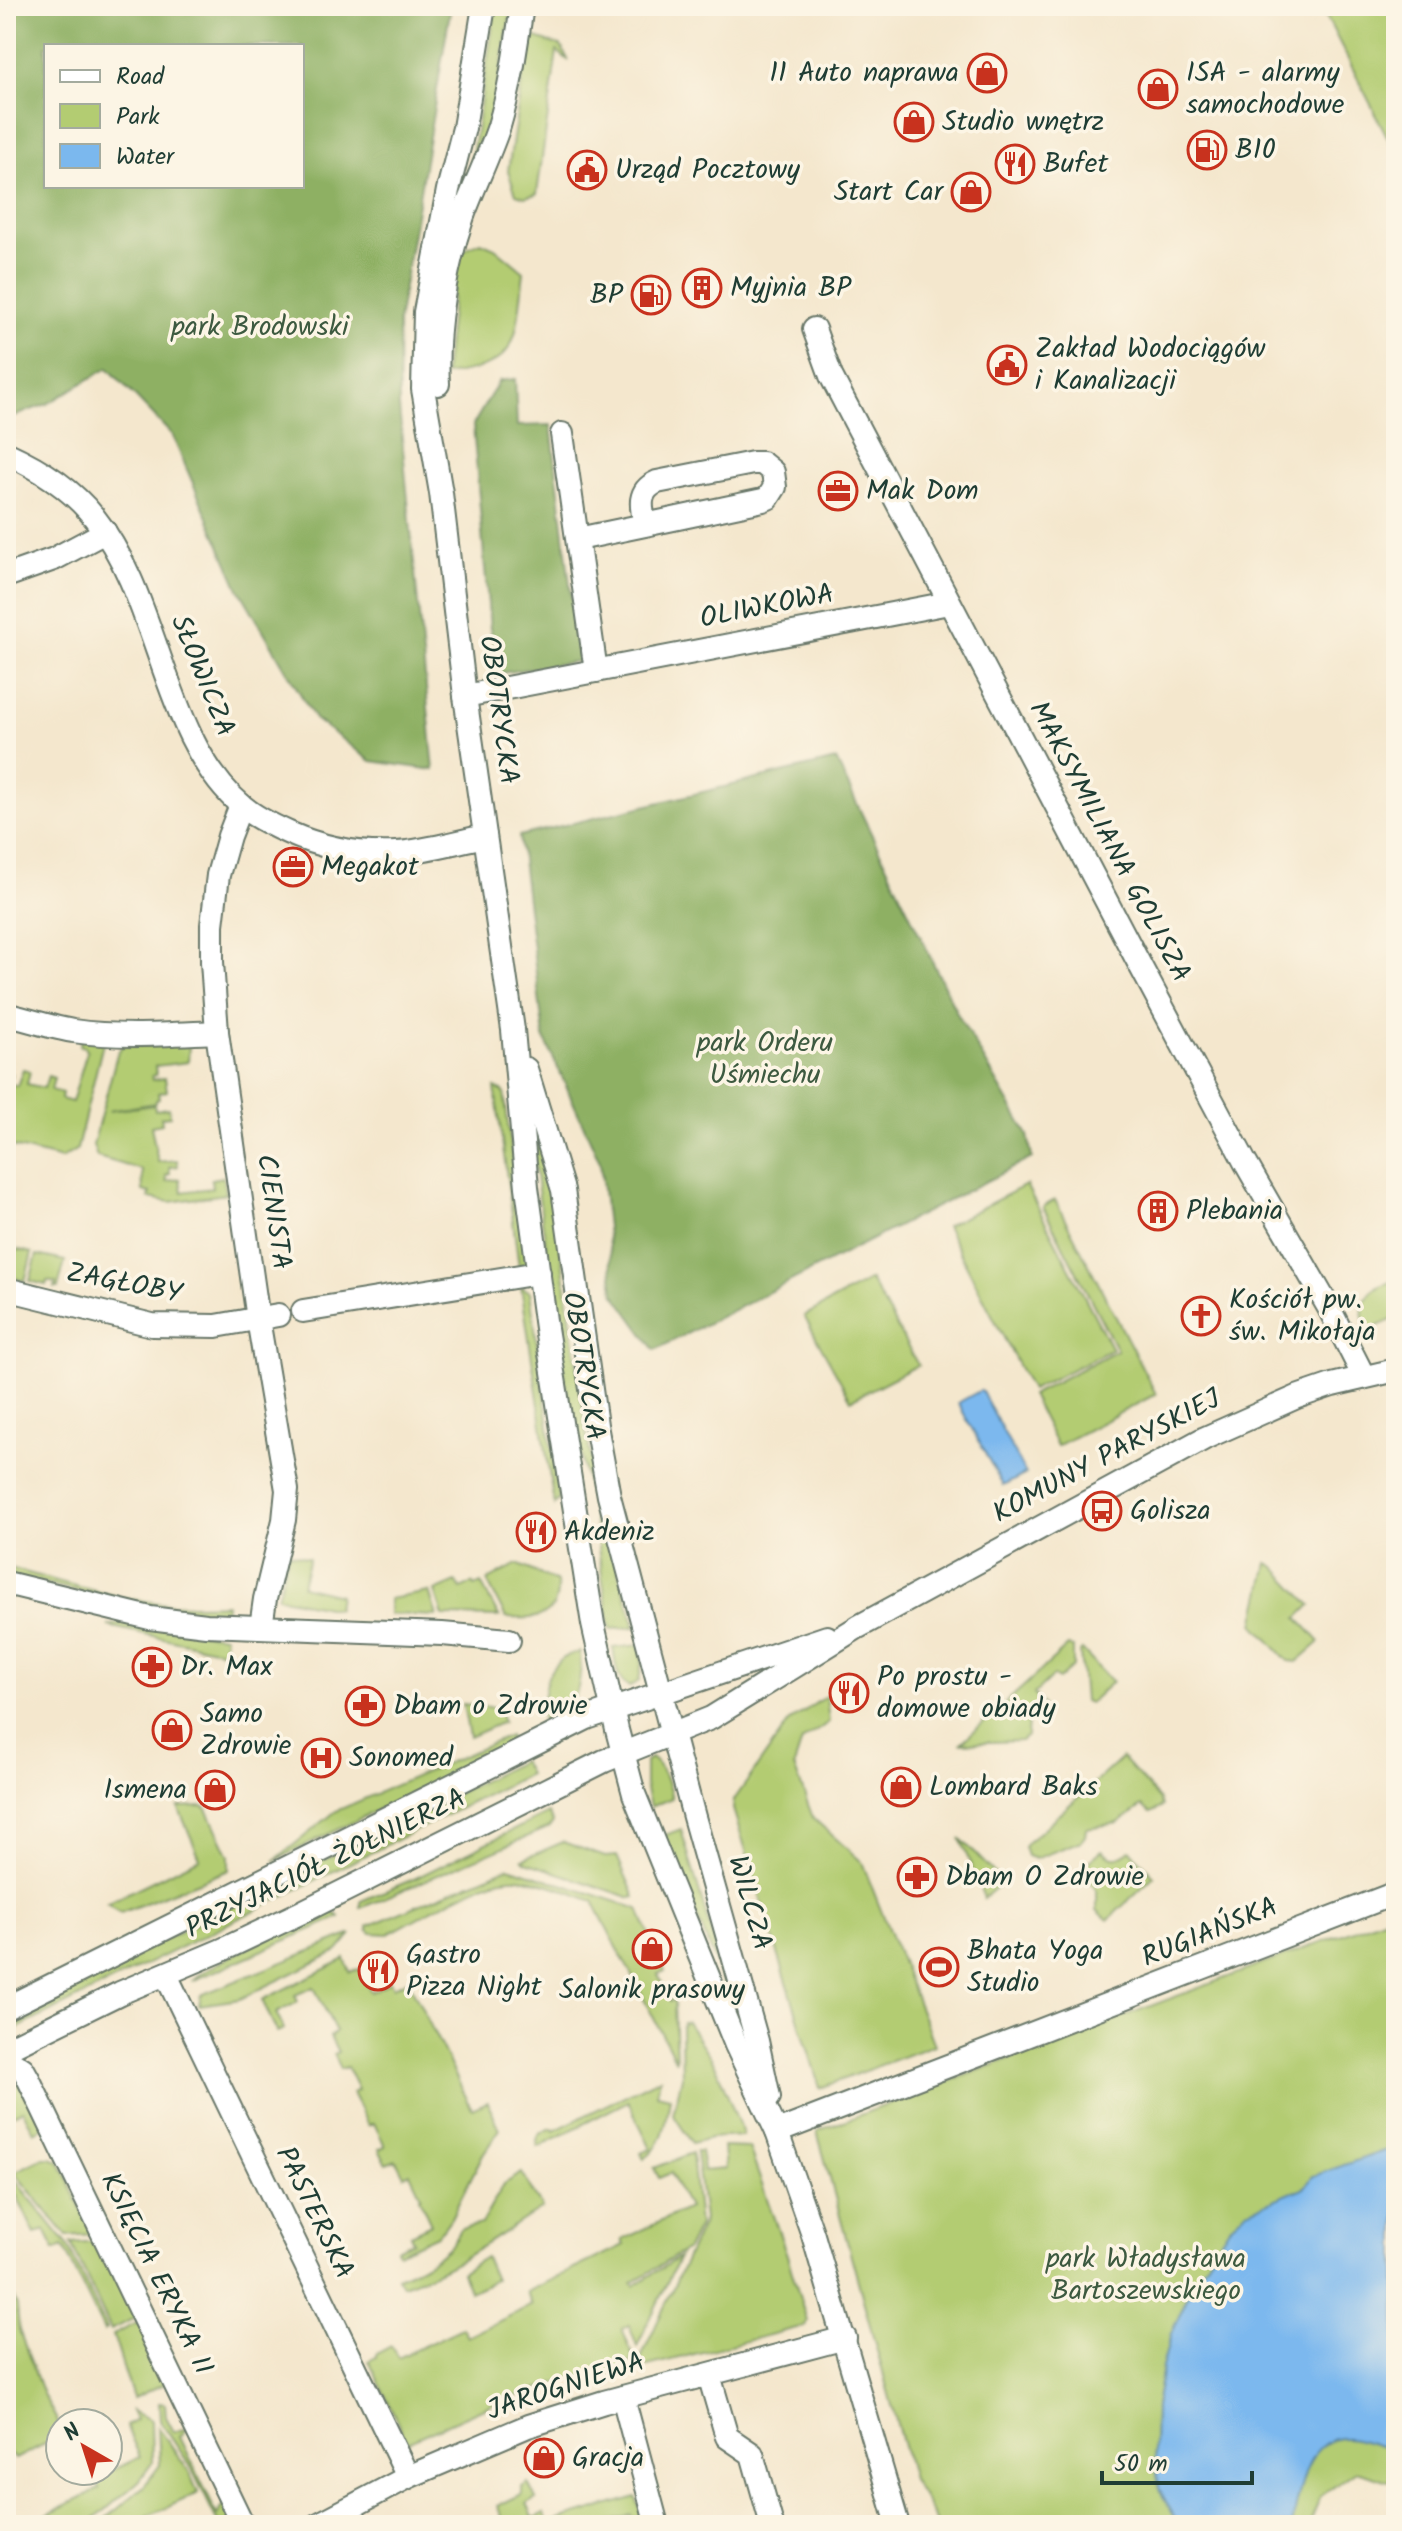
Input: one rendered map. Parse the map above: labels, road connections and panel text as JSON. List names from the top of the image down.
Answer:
{
  "streets": {
    "street": [
      "OLIWKOWA",
      "SŁOWICZA",
      "OBOTRYCKA",
      "MAKSYMILIANA GOLISZA",
      "CIENISTA",
      "ZAGŁOBY",
      "KOMUNY PARYSKIEJ",
      "PRZYJACIÓŁ ŻOŁNIERZA",
      "WILCZA",
      "RUGIAŃSKA",
      "PASTERSKA",
      "KSIĘCIA ERYKA II",
      "JAROGNIEWA"
    ]
  },
  "crossings": [
    ["OLIWKOWA", "OBOTRYCKA"],
    ["OLIWKOWA", "MAKSYMILIANA GOLISZA"],
    ["SŁOWICZA", "OBOTRYCKA"],
    ["SŁOWICZA", "CIENISTA"],
    ["OBOTRYCKA", "KOMUNY PARYSKIEJ"],
    ["OBOTRYCKA", "PRZYJACIÓŁ ŻOŁNIERZA"],
    ["OBOTRYCKA", "WILCZA"],
    ["MAKSYMILIANA GOLISZA", "KOMUNY PARYSKIEJ"],
    ["CIENISTA", "ZAGŁOBY"],
    ["KOMUNY PARYSKIEJ", "PRZYJACIÓŁ ŻOŁNIERZA"],
    ["KOMUNY PARYSKIEJ", "WILCZA"],
    ["PRZYJACIÓŁ ŻOŁNIERZA", "WILCZA"],
    ["PRZYJACIÓŁ ŻOŁNIERZA", "PASTERSKA"],
    ["WILCZA", "RUGIAŃSKA"],
    ["WILCZA", "JAROGNIEWA"],
    ["PASTERSKA", "JAROGNIEWA"]
  ],
  "parks": ["park Brodowski", "park Orderu Uśmiechu", "park Władysława Bartoszewskiego"],
  "places": {
    "shop": [
      "11 Auto naprawa",
      "ISA - alarmy samochodowe",
      "Studio wnętrz",
      "Start Car",
      "Samo Zdrowie",
      "Lombard Baks",
      "Ismena",
      "Salonik prasowy",
      "Gracja"
    ],
    "fuel station": ["B10", "BP"],
    "restaurant": [
      "Bufet",
      "Akdeniz",
      "Po prostu - domowe obiady",
      "Gastro Pizza Night"
    ],
    "public building": ["Urząd Pocztowy", "Zakład Wodociągów i Kanalizacji"],
    "building": ["Myjnia BP", "Plebania"],
    "office": ["Mak Dom", "Megakot"],
    "church": ["Kościół pw. św. Mikołaja"],
    "bus stop": ["Golisza"],
    "pharmacy": ["Dr. Max", "Dbam o Zdrowie", "Dbam O Zdrowie"],
    "hospital": ["Sonomed"],
    "sports": ["Bhata Yoga Studio"]
  },
  "legend": ["Road", "Park", "Water"],
  "scale_bar": "50 m",
  "north": "top left"
}
